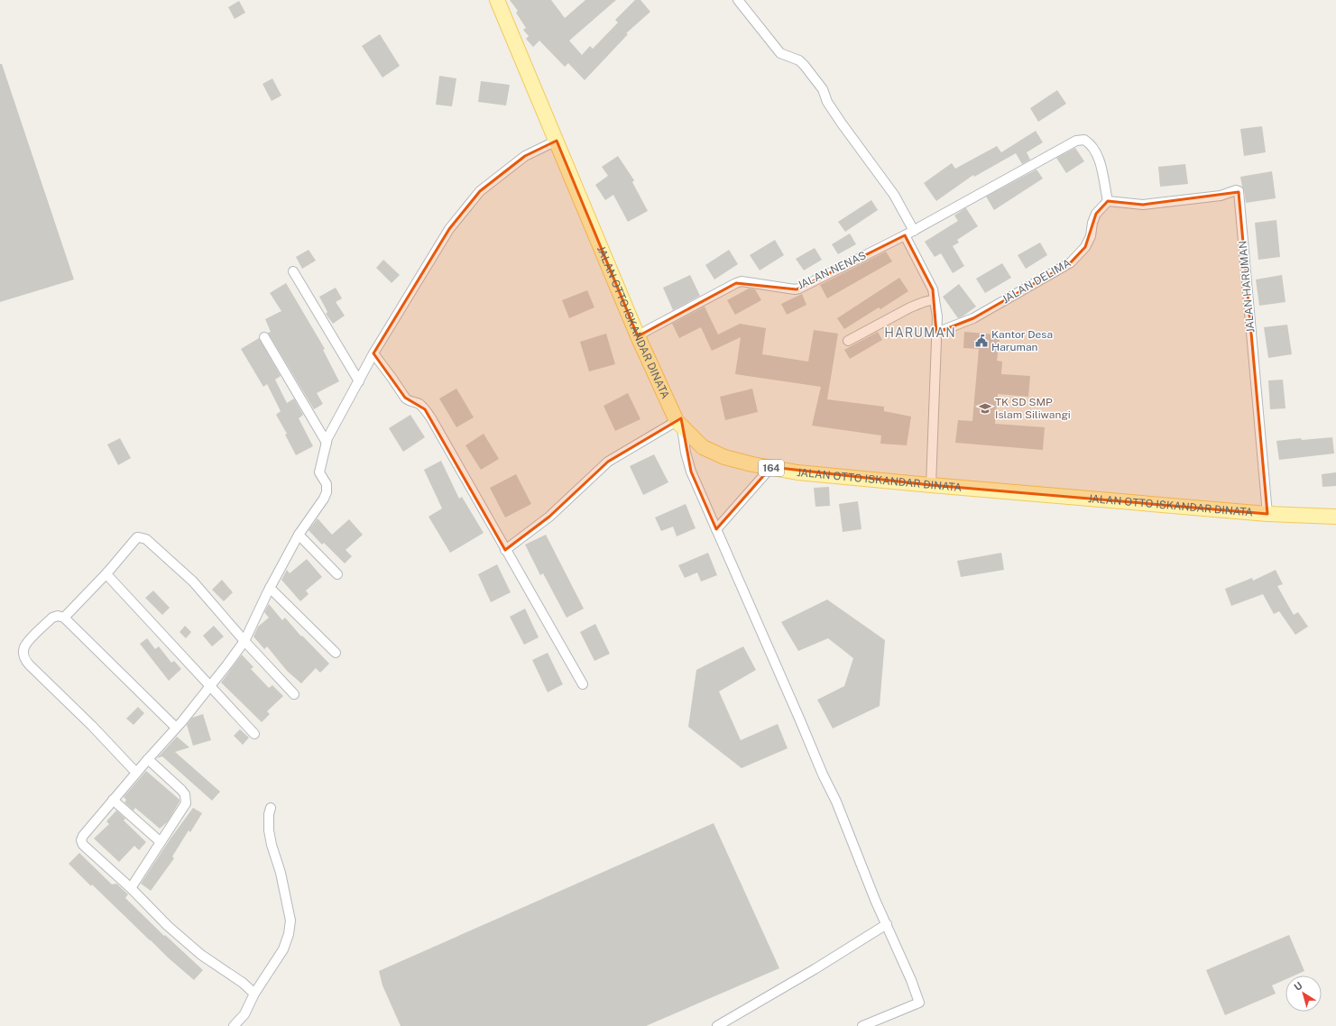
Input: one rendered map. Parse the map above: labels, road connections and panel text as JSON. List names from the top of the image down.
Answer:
{
  "streets": {
    "main road": ["JALAN OTTO ISKANDAR DINATA", "164"],
    "street": ["JALAN NENAS", "JALAN DELIMA", "JALAN HARUMAN"]
  },
  "crossings": [
    ["JALAN NENAS", "JALAN DELIMA"],
    ["JALAN NENAS", "JALAN HARUMAN"],
    ["JALAN NENAS", "JALAN OTTO ISKANDAR DINATA"],
    ["JALAN DELIMA", "JALAN HARUMAN"],
    ["JALAN HARUMAN", "JALAN OTTO ISKANDAR DINATA"]
  ],
  "districts": ["HARUMAN"],
  "places": {
    "public building": ["Kantor Desa Haruman"],
    "school or university": ["TK SD SMP Islam Siliwangi"]
  },
  "north": "top left"
}
